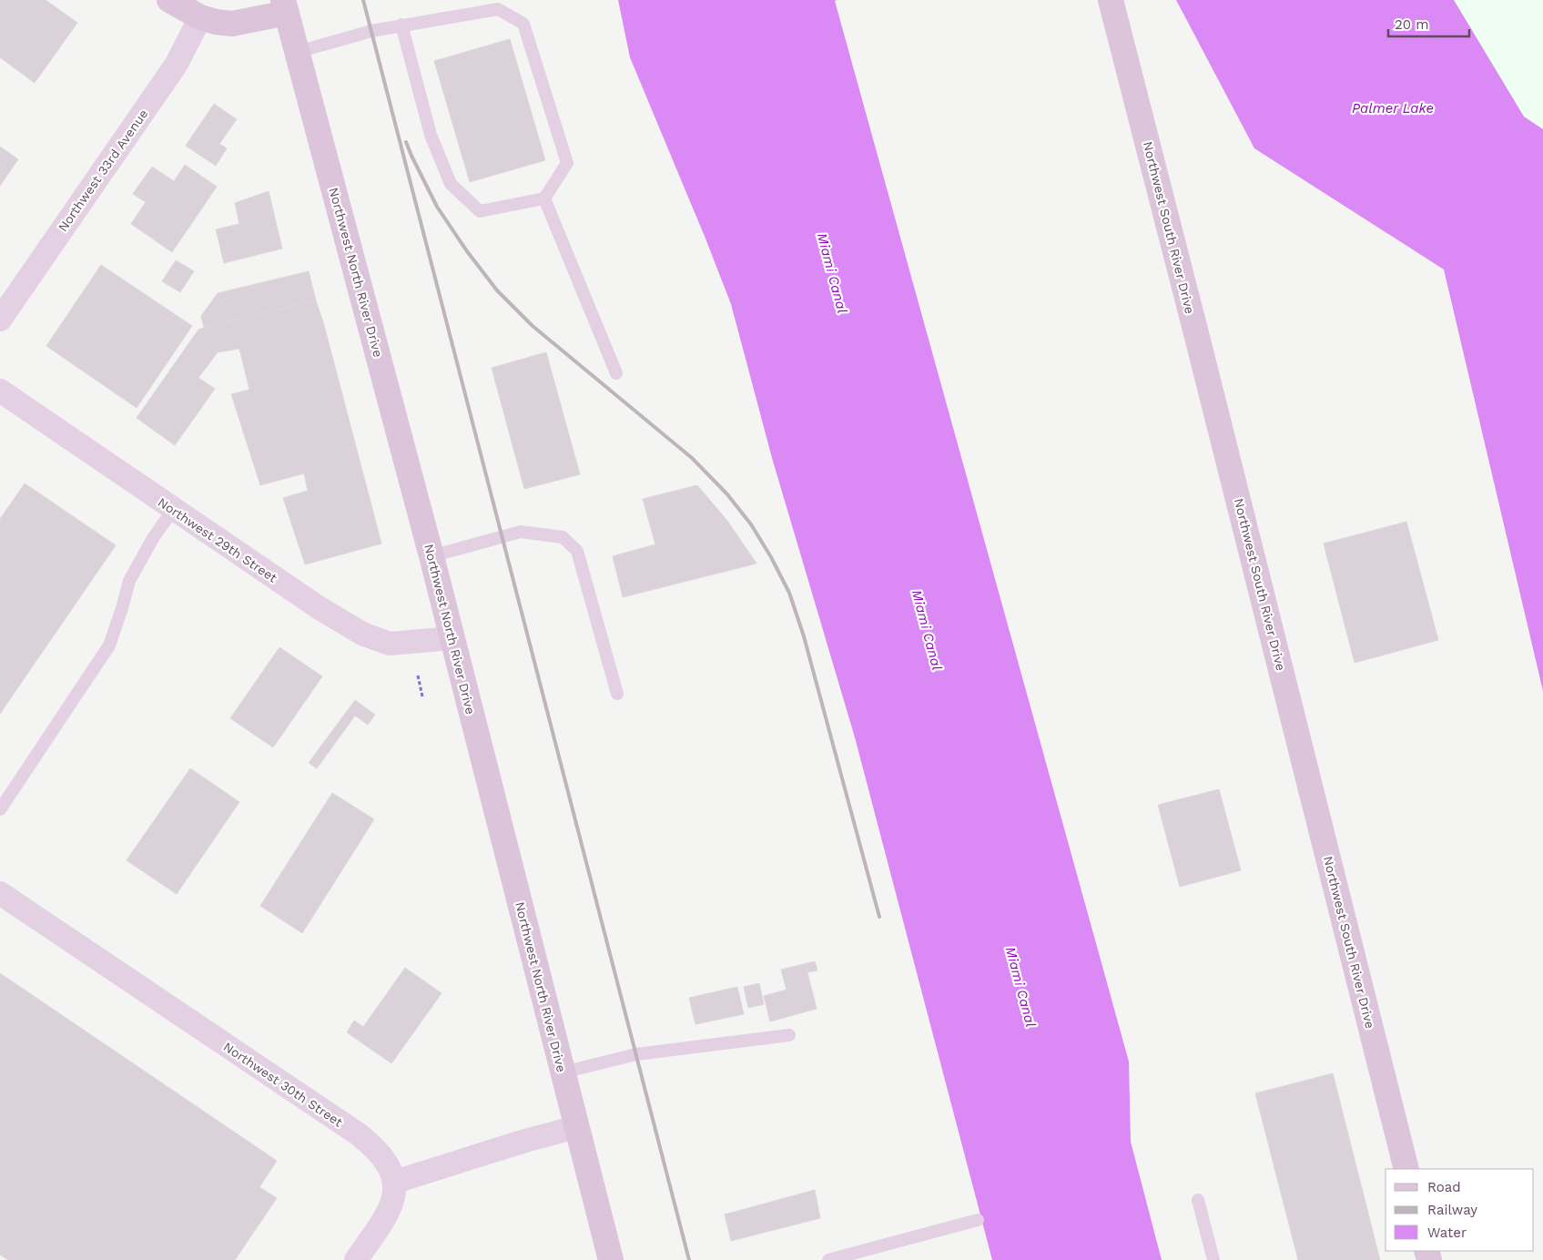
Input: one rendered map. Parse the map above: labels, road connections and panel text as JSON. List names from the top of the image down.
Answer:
{
  "streets": {
    "street": [
      "Northwest 33rd Avenue",
      "Northwest South River Drive",
      "Northwest North River Drive",
      "Northwest 29th Street",
      "Northwest 30th Street"
    ]
  },
  "crossings": [
    ["Northwest North River Drive", "Northwest 29th Street"]
  ],
  "water": ["Palmer Lake", "Miami Canal"],
  "legend": ["Road", "Railway", "Water"],
  "scale_bar": "20 m"
}
